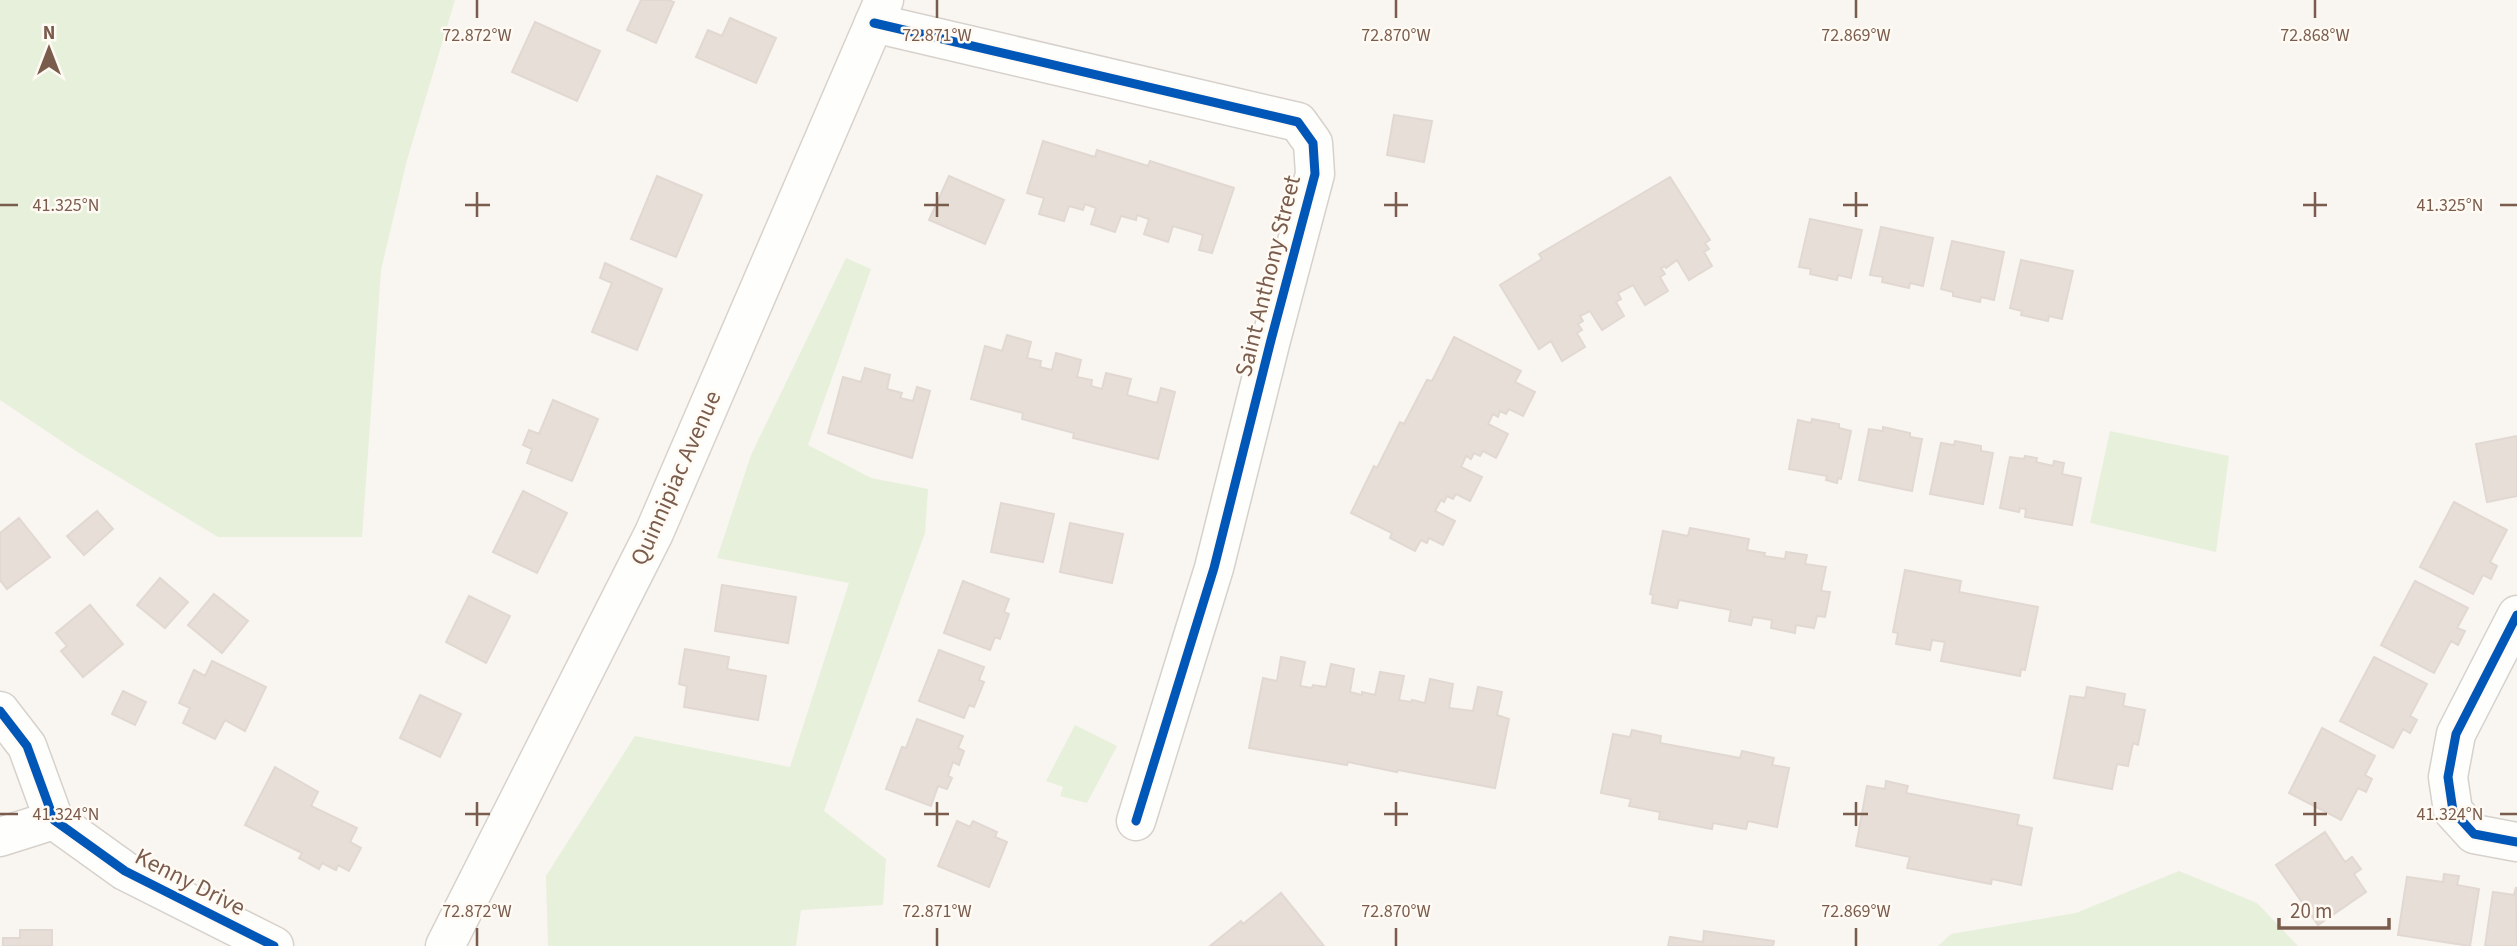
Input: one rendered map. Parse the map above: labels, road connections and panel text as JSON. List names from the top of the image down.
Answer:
{
  "streets": {
    "street": ["Saint Anthony Street", "Quinnipiac Avenue", "Kenny Drive"]
  },
  "crossings": [
    ["Saint Anthony Street", "Quinnipiac Avenue"]
  ],
  "scale_bar": "20 m",
  "north": "top",
  "coordinates": [
    "72.872°W",
    "72.871°W",
    "72.870°W",
    "72.869°W",
    "72.868°W",
    "41.325°N",
    "41.324°N"
  ]
}
